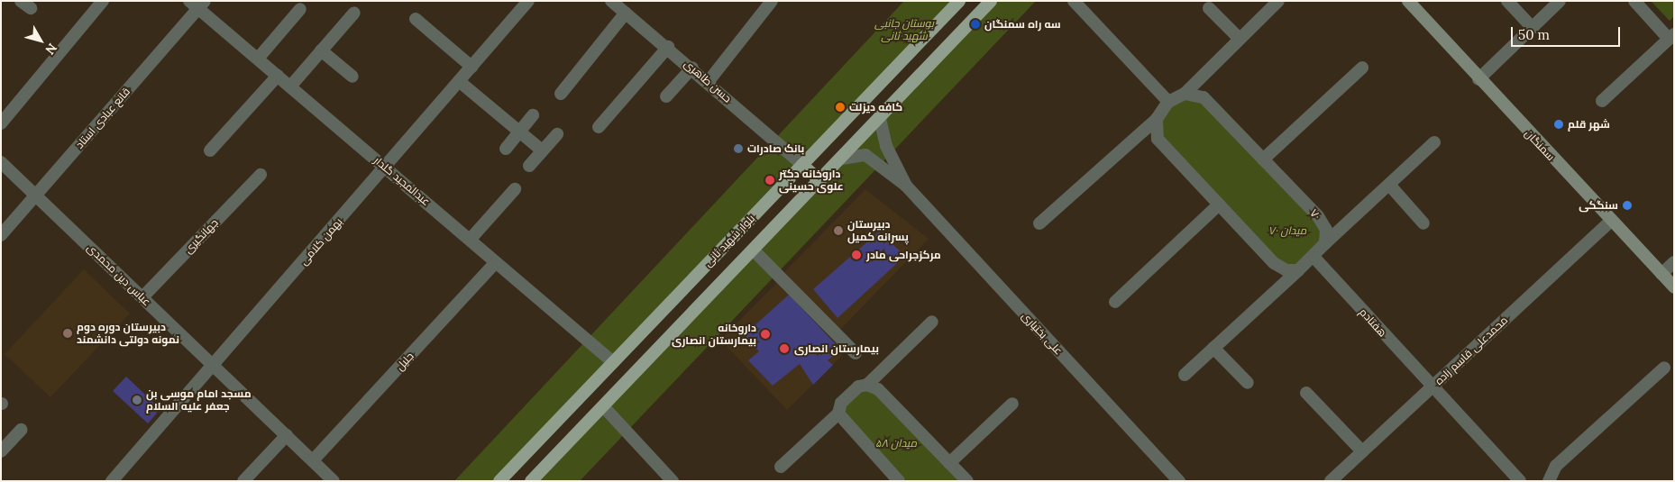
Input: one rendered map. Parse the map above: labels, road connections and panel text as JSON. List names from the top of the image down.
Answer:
{
  "streets": {
    "main road": ["سمنگان", "بلوار شهید ثانی"],
    "street": [
      "حسن طاهری",
      "قانع عبادی استاد",
      "عبدالمجید گلدار",
      "۷۰",
      "جهانگیری",
      "بهمن کلامی",
      "عباس دین محمدی",
      "هفتادم",
      "علی بختیاری",
      "محمدعلی قاسم زاده",
      "جلیل"
    ]
  },
  "crossings": [
    ["حسن طاهری", "بلوار شهید ثانی"],
    ["قانع عبادی استاد", "عبدالمجید گلدار"],
    ["قانع عبادی استاد", "عباس دین محمدی"],
    ["سمنگان", "محمدعلی قاسم زاده"],
    ["عبدالمجید گلدار", "بلوار شهید ثانی"],
    ["عبدالمجید گلدار", "بهمن کلامی"],
    ["عبدالمجید گلدار", "جلیل"],
    ["جهانگیری", "عباس دین محمدی"],
    ["بهمن کلامی", "عباس دین محمدی"],
    ["عباس دین محمدی", "جلیل"],
    ["هفتادم", "محمدعلی قاسم زاده"]
  ],
  "parks": ["بوستان جانبی شهید ثانی", "میدان ۷۰", "میدان ۵۸"],
  "places": [
    "سه راه سمنگان",
    "کافه دیزلت",
    "شهر قلم",
    "بانک صادرات",
    "داروخانه دکتر علوی حسینی",
    "سنگکی",
    "دبیرستان پسرانه کمیل",
    "مرکزجراحی مادر",
    "دبیرستان دوره دوم نمونه دولتی دانشمند",
    "داروخانه بیمارستان انصاری",
    "بیمارستان انصاری",
    "مسجد امام موسی بن جعفر علیه السلام"
  ],
  "scale_bar": "50 m",
  "north": "bottom right"
}
